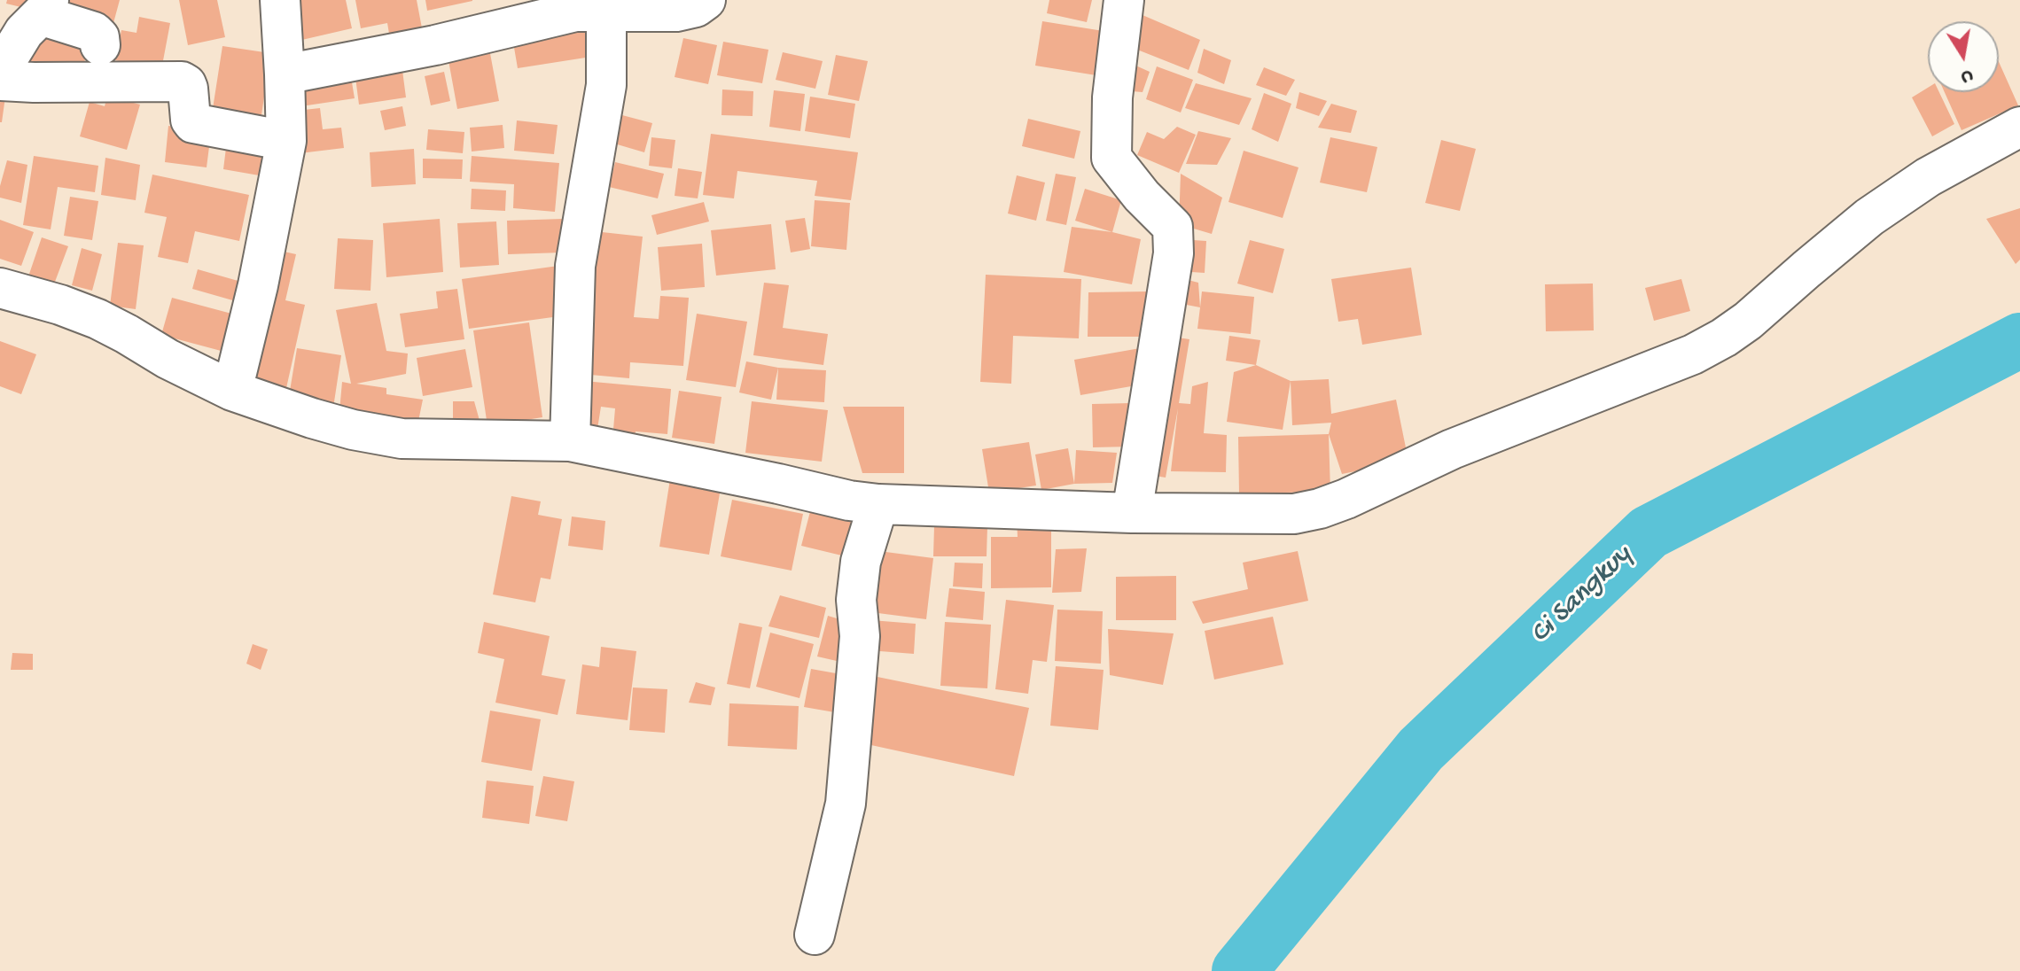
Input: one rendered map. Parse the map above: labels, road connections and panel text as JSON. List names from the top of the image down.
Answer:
{
  "water": ["Ci Sangkuy"],
  "north": "bottom"
}
